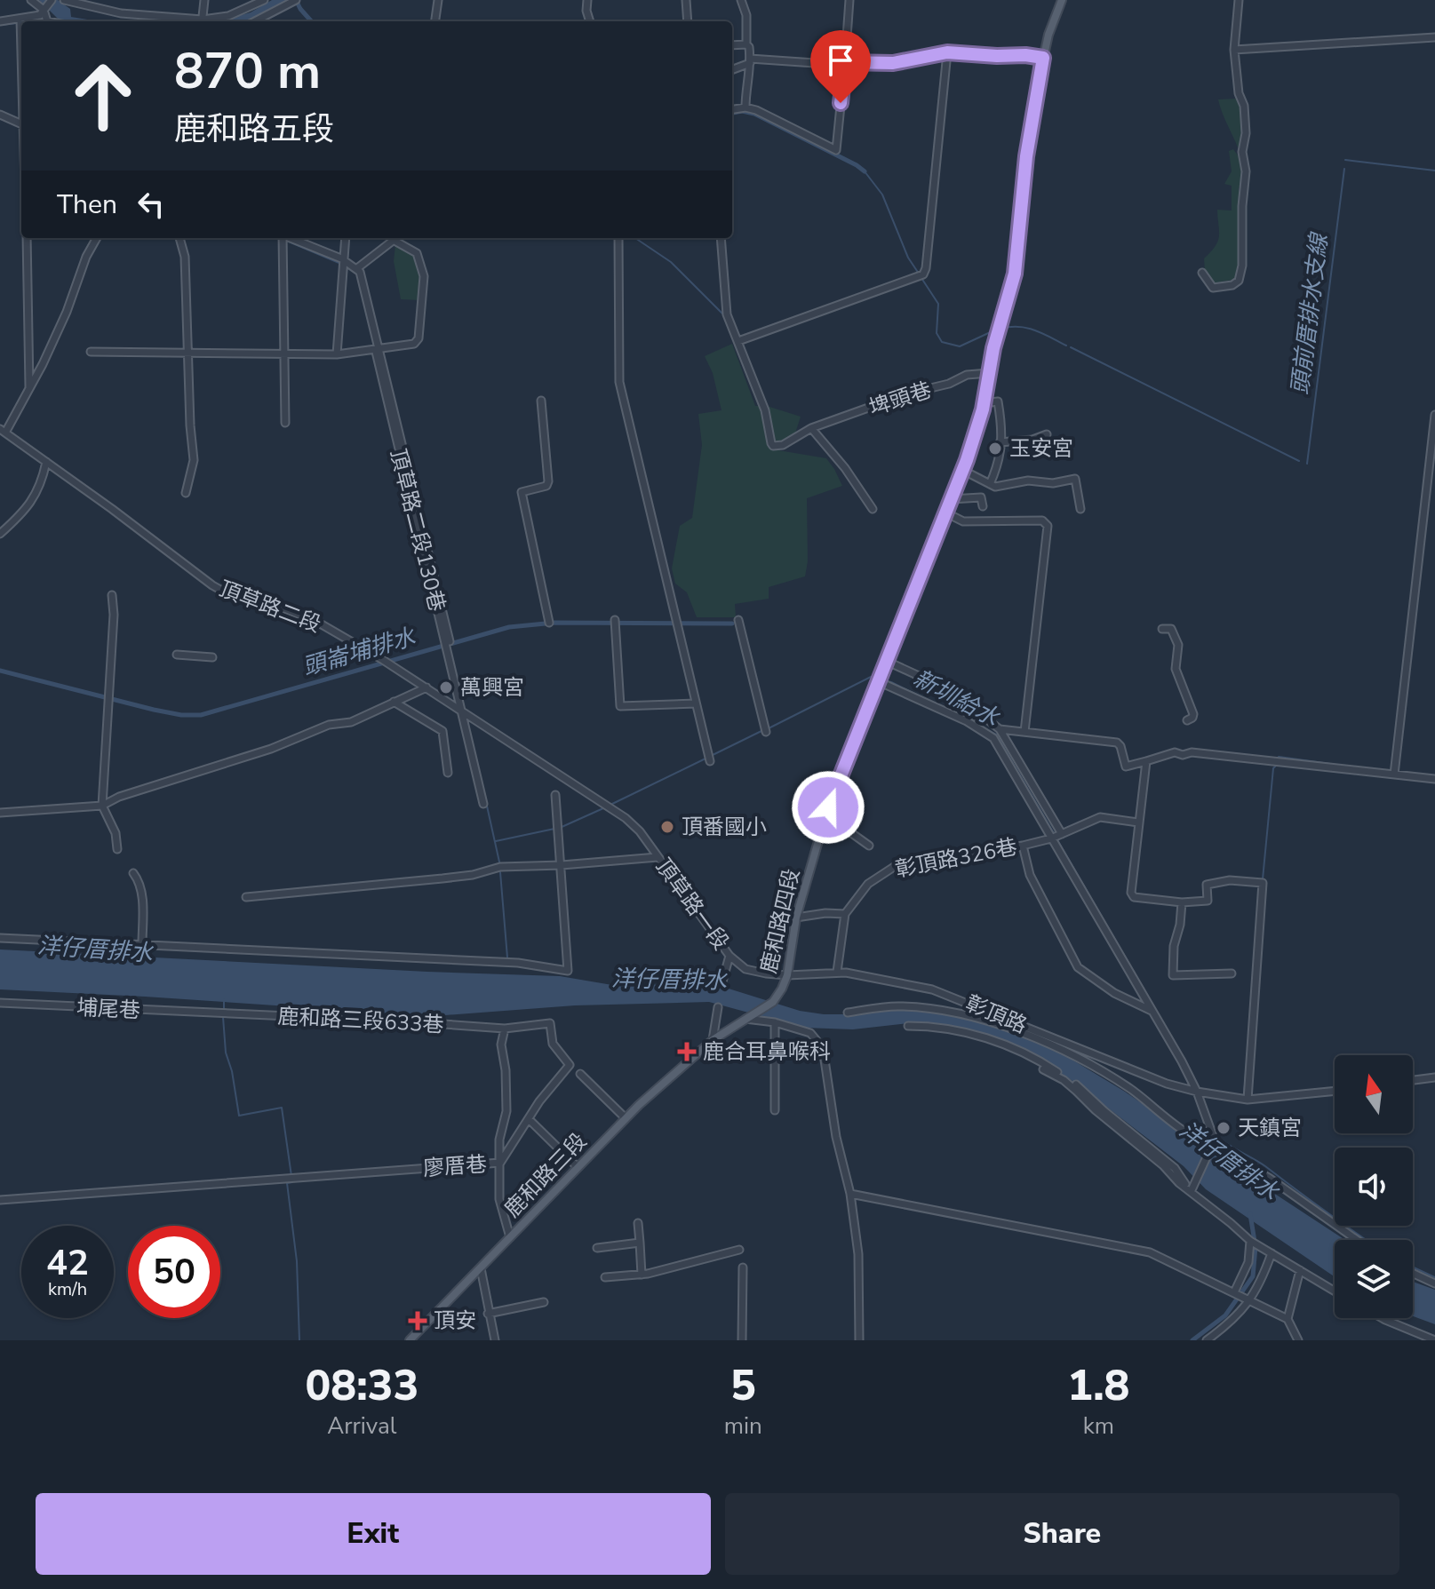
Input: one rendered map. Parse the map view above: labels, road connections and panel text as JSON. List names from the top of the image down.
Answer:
{
  "streets": {
    "main road": ["鹿和路四段", "鹿和路三段"],
    "street": [
      "埤頭巷",
      "頂草路二段130巷",
      "頂草路二段",
      "彰頂路326巷",
      "頂草路一段",
      "埔尾巷",
      "彰頂路",
      "鹿和路三段633巷",
      "廖厝巷"
    ]
  },
  "crossings": [
    ["埤頭巷", "鹿和路四段"],
    ["頂草路二段130巷", "頂草路二段"],
    ["頂草路二段", "頂草路一段"],
    ["彰頂路326巷", "彰頂路"],
    ["頂草路一段", "鹿和路四段"],
    ["頂草路一段", "彰頂路"],
    ["鹿和路四段", "彰頂路"],
    ["鹿和路四段", "鹿和路三段"],
    ["埔尾巷", "鹿和路三段633巷"]
  ],
  "water": [
    "頭前厝排水支線",
    "頭崙埔排水",
    "新圳給水",
    "洋仔厝排水"
  ],
  "places": {
    "other": [
      "玉安宮",
      "萬興宮",
      "頂番國小",
      "天鎮宮"
    ],
    "health": ["鹿合耳鼻喉科", "頂安"]
  },
  "north": "top",
  "page": {
    "turn": ["870 m", "鹿和路五段"],
    "then": "Then",
    "speed": "42 km/h",
    "limit": "50",
    "eta": [
      "08:33",
      "Arrival",
      "5",
      "min",
      "1.8",
      "km"
    ],
    "buttons": ["Exit", "Share"]
  }
}
